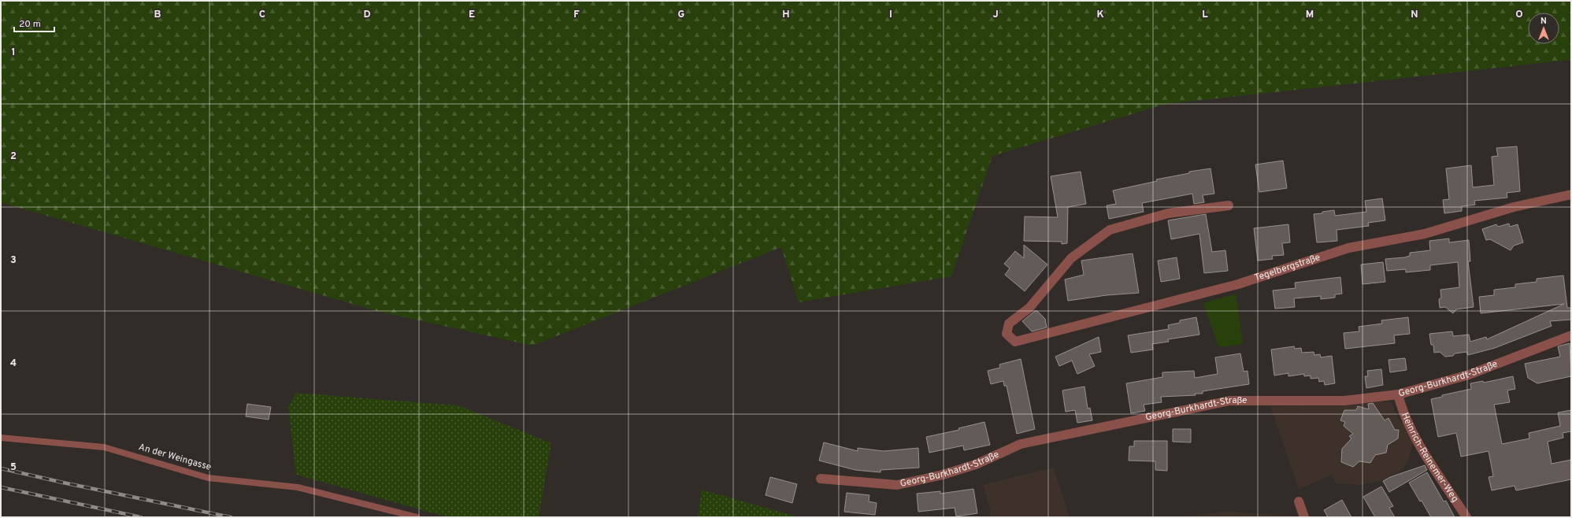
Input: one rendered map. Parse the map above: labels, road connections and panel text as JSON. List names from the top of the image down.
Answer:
{
  "streets": {
    "street": ["Tegelbergstraße", "Georg-Burkhardt-Straße", "Heinrich-Reinemer-Weg"],
    "lane": ["An der Weingasse"]
  },
  "crossings": [
    ["Georg-Burkhardt-Straße", "Heinrich-Reinemer-Weg"]
  ],
  "scale_bar": "20 m",
  "north": "top",
  "grid": {
    "columns": [
      "B",
      "C",
      "D",
      "E",
      "F",
      "G",
      "H",
      "I",
      "J",
      "K",
      "L",
      "M",
      "N",
      "O"
    ],
    "rows": [
      "1",
      "2",
      "3",
      "4",
      "5"
    ]
  }
}
